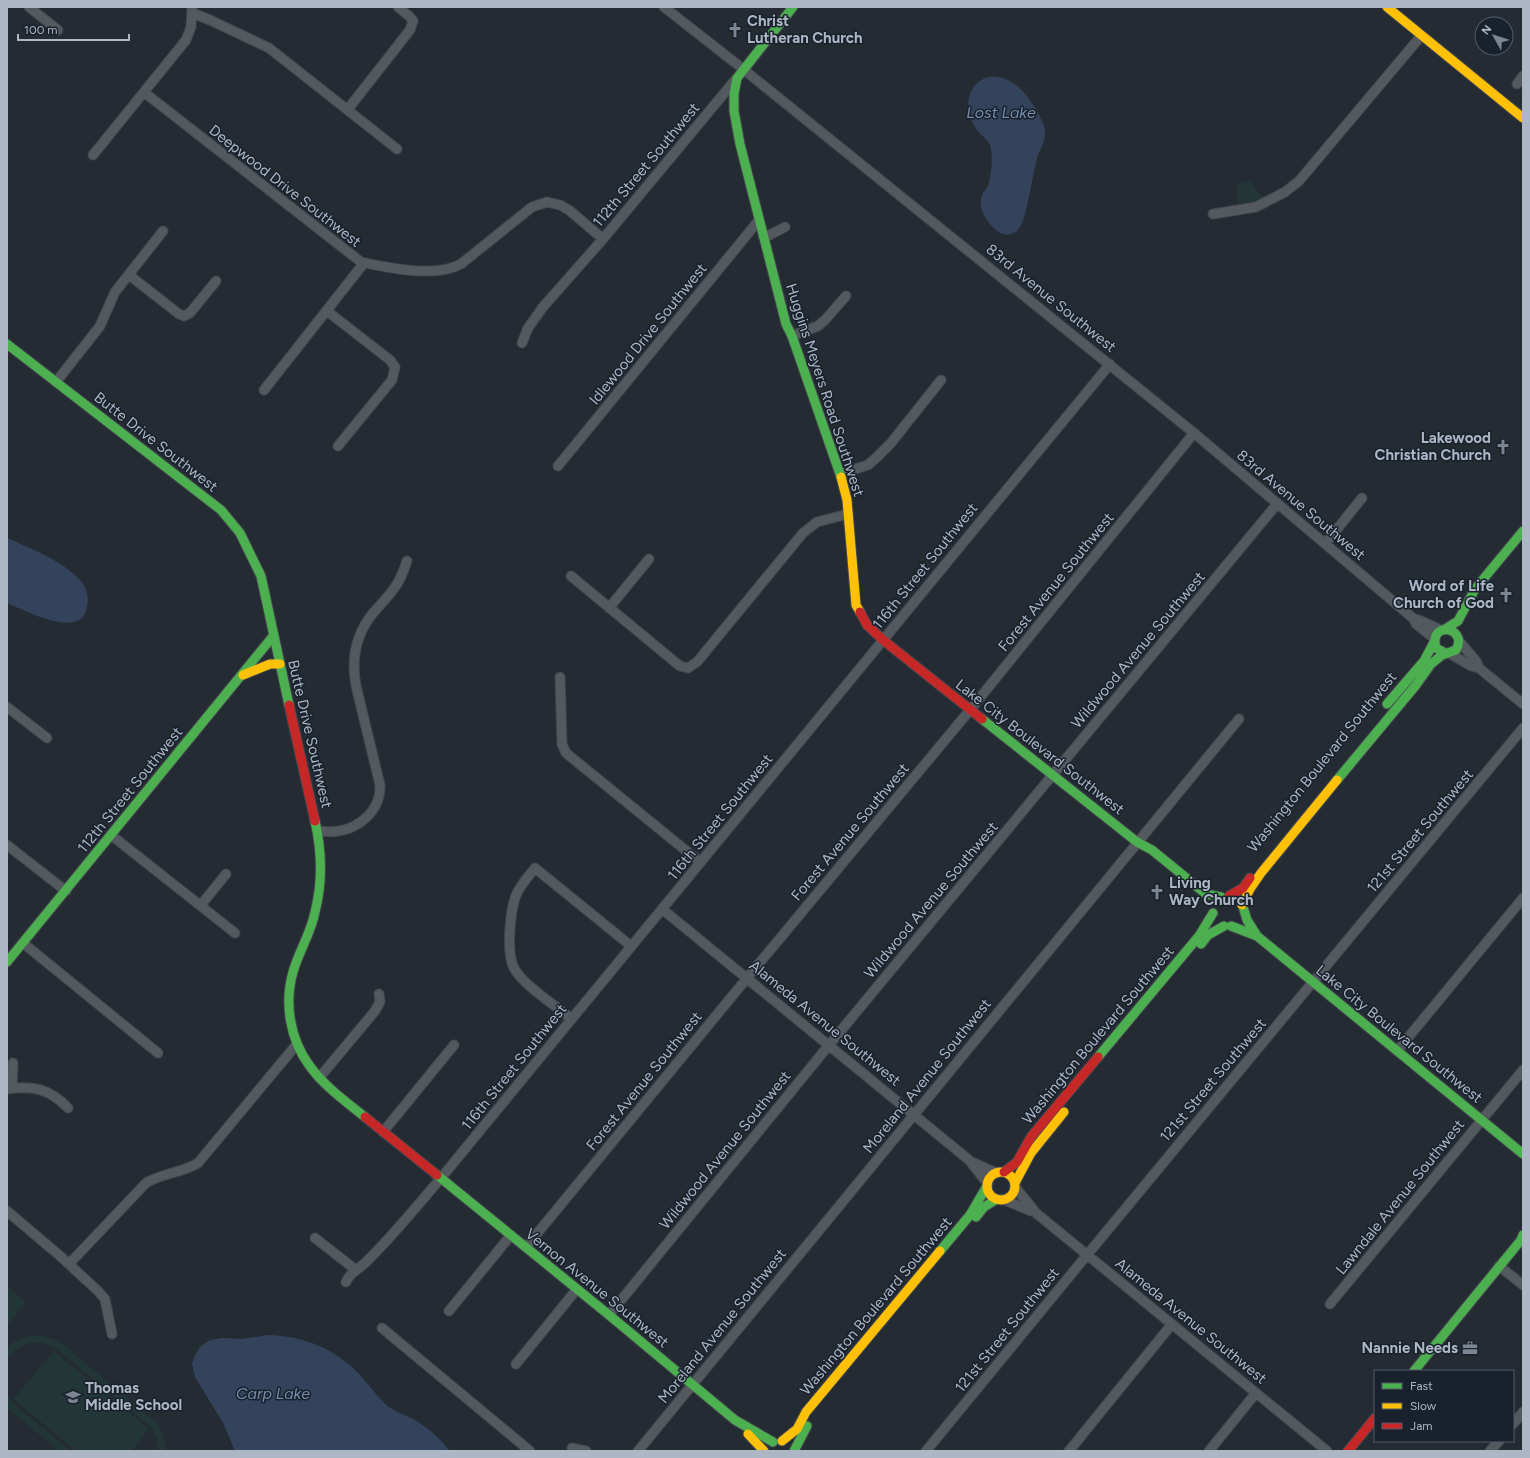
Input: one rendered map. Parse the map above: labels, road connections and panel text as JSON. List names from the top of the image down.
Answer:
{
  "streets": {
    "street": [
      "112th Street Southwest",
      "Deepwood Drive Southwest",
      "83rd Avenue Southwest",
      "Idlewood Drive Southwest",
      "Huggins Meyers Road Southwest",
      "Butte Drive Southwest",
      "116th Street Southwest",
      "Forest Avenue Southwest",
      "Wildwood Avenue Southwest",
      "Lake City Boulevard Southwest",
      "Washington Boulevard Southwest",
      "121st Street Southwest",
      "Alameda Avenue Southwest",
      "Moreland Avenue Southwest",
      "Lawndale Avenue Southwest",
      "Vernon Avenue Southwest"
    ]
  },
  "crossings": [
    ["112th Street Southwest", "Deepwood Drive Southwest"],
    ["112th Street Southwest", "83rd Avenue Southwest"],
    ["112th Street Southwest", "Huggins Meyers Road Southwest"],
    ["112th Street Southwest", "Butte Drive Southwest"],
    ["83rd Avenue Southwest", "116th Street Southwest"],
    ["83rd Avenue Southwest", "Forest Avenue Southwest"],
    ["83rd Avenue Southwest", "Wildwood Avenue Southwest"],
    ["83rd Avenue Southwest", "Washington Boulevard Southwest"],
    ["Idlewood Drive Southwest", "Huggins Meyers Road Southwest"],
    ["Huggins Meyers Road Southwest", "Lake City Boulevard Southwest"],
    ["Butte Drive Southwest", "116th Street Southwest"],
    ["Butte Drive Southwest", "Vernon Avenue Southwest"],
    ["116th Street Southwest", "Lake City Boulevard Southwest"],
    ["116th Street Southwest", "Alameda Avenue Southwest"],
    ["116th Street Southwest", "Vernon Avenue Southwest"],
    ["Forest Avenue Southwest", "Lake City Boulevard Southwest"],
    ["Forest Avenue Southwest", "Alameda Avenue Southwest"],
    ["Forest Avenue Southwest", "Vernon Avenue Southwest"],
    ["Wildwood Avenue Southwest", "Lake City Boulevard Southwest"],
    ["Wildwood Avenue Southwest", "Alameda Avenue Southwest"],
    ["Wildwood Avenue Southwest", "Vernon Avenue Southwest"],
    ["Lake City Boulevard Southwest", "Washington Boulevard Southwest"],
    ["Lake City Boulevard Southwest", "121st Street Southwest"],
    ["Lake City Boulevard Southwest", "Moreland Avenue Southwest"],
    ["Lake City Boulevard Southwest", "Lawndale Avenue Southwest"],
    ["Washington Boulevard Southwest", "Alameda Avenue Southwest"],
    ["Washington Boulevard Southwest", "Vernon Avenue Southwest"],
    ["121st Street Southwest", "Alameda Avenue Southwest"],
    ["Alameda Avenue Southwest", "Moreland Avenue Southwest"],
    ["Moreland Avenue Southwest", "Vernon Avenue Southwest"]
  ],
  "water": ["Lost Lake", "Carp Lake"],
  "places": {
    "church": [
      "Christ Lutheran Church",
      "Lakewood Christian Church",
      "Word of Life Church of God",
      "Living Way Church"
    ],
    "office": ["Nannie Needs"],
    "school or university": ["Thomas Middle School"]
  },
  "legend": ["Fast", "Slow", "Jam"],
  "scale_bar": "100 m",
  "north": "top left"
}
